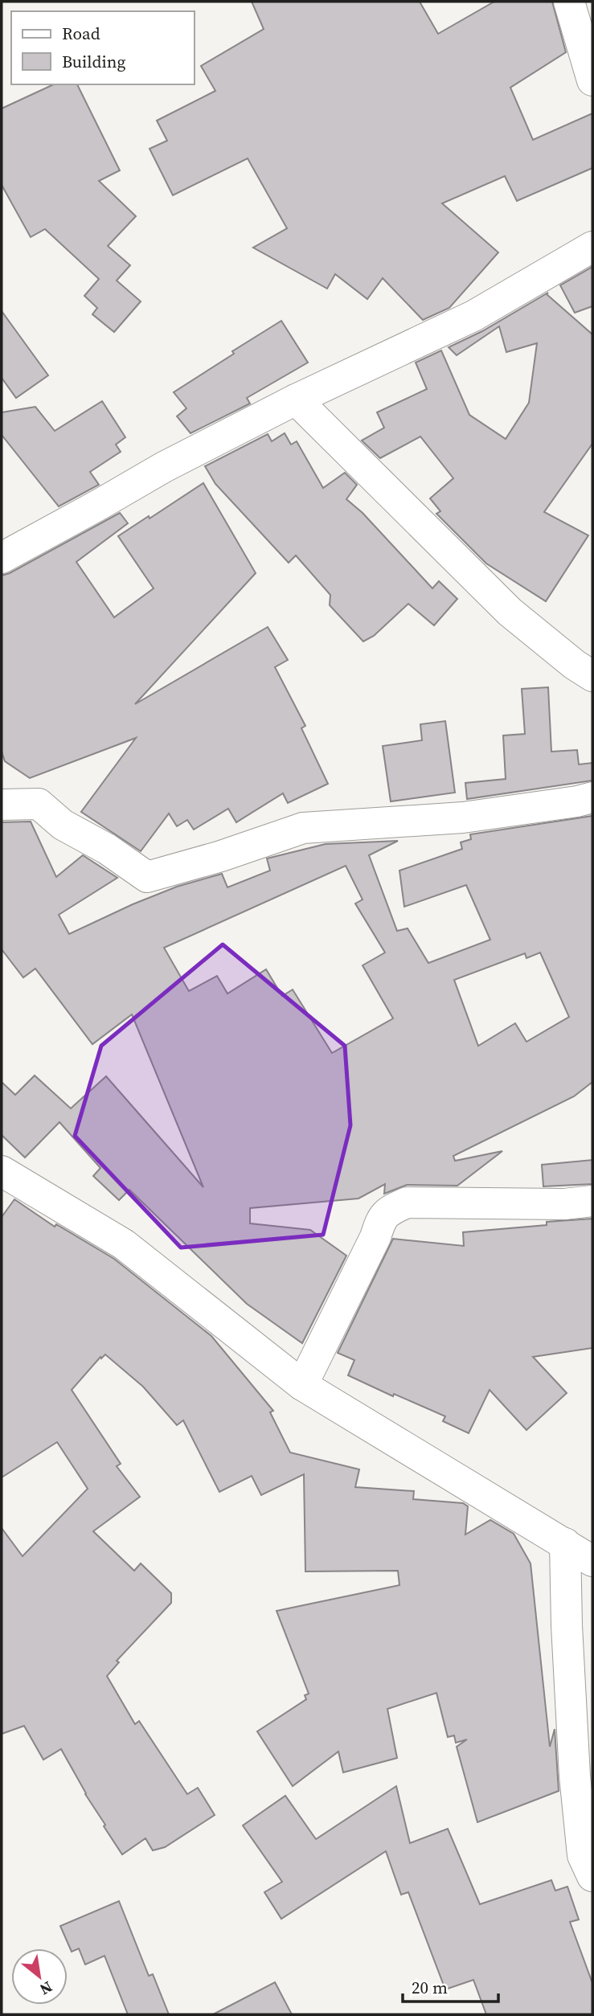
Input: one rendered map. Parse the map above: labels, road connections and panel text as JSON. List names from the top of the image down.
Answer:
{
  "legend": ["Road", "Building"],
  "scale_bar": "20 m",
  "north": "bottom right"
}
